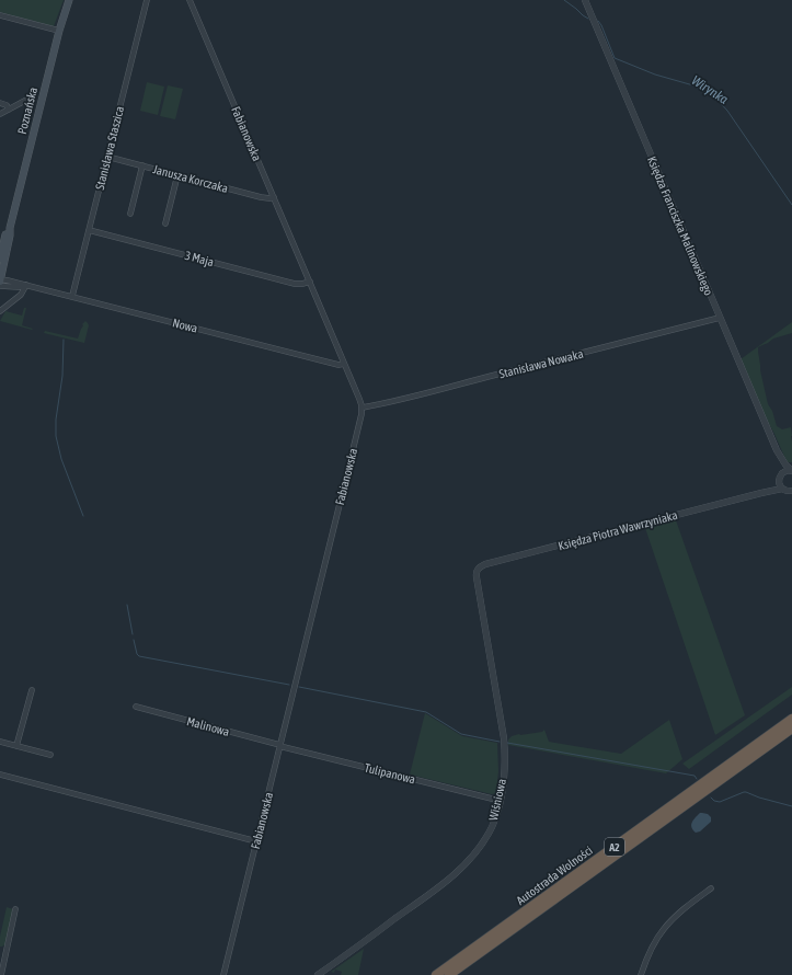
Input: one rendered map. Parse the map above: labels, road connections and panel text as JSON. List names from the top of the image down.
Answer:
{
  "streets": {
    "highway": ["A2", "Autostrada Wolności"],
    "main road": ["Poznańska"],
    "street": [
      "Fabianowska",
      "Stanisława Staszica",
      "Janusza Korczaka",
      "Księdza Franciszka Malinowskiego",
      "3 Maja",
      "Nowa",
      "Stanisława Nowaka",
      "Księdza Piotra Wawrzyniaka",
      "Malinowa",
      "Tulipanowa",
      "Wiśniowa"
    ]
  },
  "crossings": [
    ["Poznańska", "Nowa"],
    ["Fabianowska", "Janusza Korczaka"],
    ["Fabianowska", "3 Maja"],
    ["Fabianowska", "Nowa"],
    ["Fabianowska", "Stanisława Nowaka"],
    ["Fabianowska", "Malinowa"],
    ["Fabianowska", "Tulipanowa"],
    ["Stanisława Staszica", "Janusza Korczaka"],
    ["Stanisława Staszica", "3 Maja"],
    ["Stanisława Staszica", "Nowa"],
    ["Księdza Franciszka Malinowskiego", "Stanisława Nowaka"],
    ["Księdza Piotra Wawrzyniaka", "Wiśniowa"],
    ["Malinowa", "Tulipanowa"],
    ["Tulipanowa", "Wiśniowa"]
  ],
  "water": ["Wirynka"]
}
